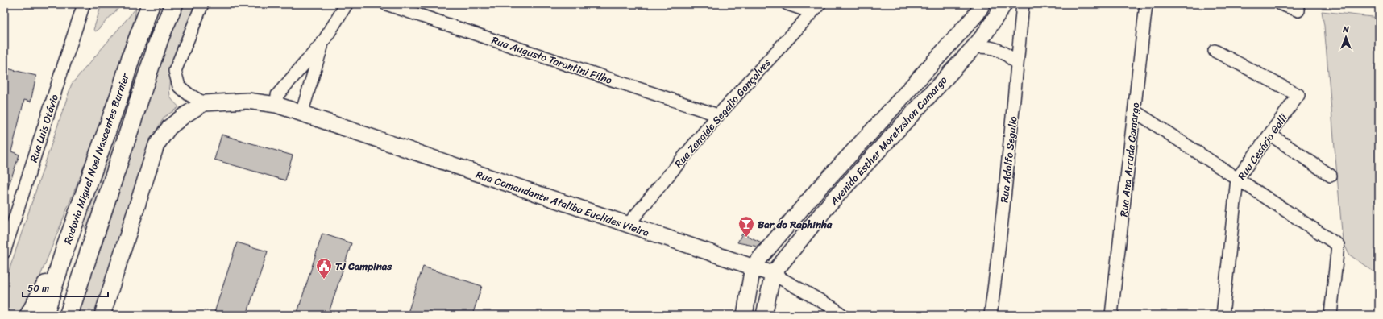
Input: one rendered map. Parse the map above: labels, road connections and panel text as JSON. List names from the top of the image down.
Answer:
{
  "streets": {
    "highway": ["Rodovia Miguel Noel Nascentes Burnier"],
    "street": [
      "Rua Augusto Tarantini Filho",
      "Rua Zenaide Segalio Gonçalves",
      "Rua Luis Otávio",
      "Avenida Esther Moretzshon Camargo",
      "Rua Cesário Galli",
      "Rua Adolfo Segalio",
      "Rua Ana Arruda Camargo",
      "Rua Comandante Ataliba Euclides Vieira"
    ]
  },
  "crossings": [
    ["Rua Augusto Tarantini Filho", "Rua Zenaide Segalio Gonçalves"],
    ["Rua Zenaide Segalio Gonçalves", "Rua Comandante Ataliba Euclides Vieira"],
    ["Avenida Esther Moretzshon Camargo", "Rua Comandante Ataliba Euclides Vieira"]
  ],
  "places": {
    "bar": ["Bar do Raphinha"],
    "public building": ["TJ Campinas"]
  },
  "scale_bar": "50 m",
  "north": "top"
}
